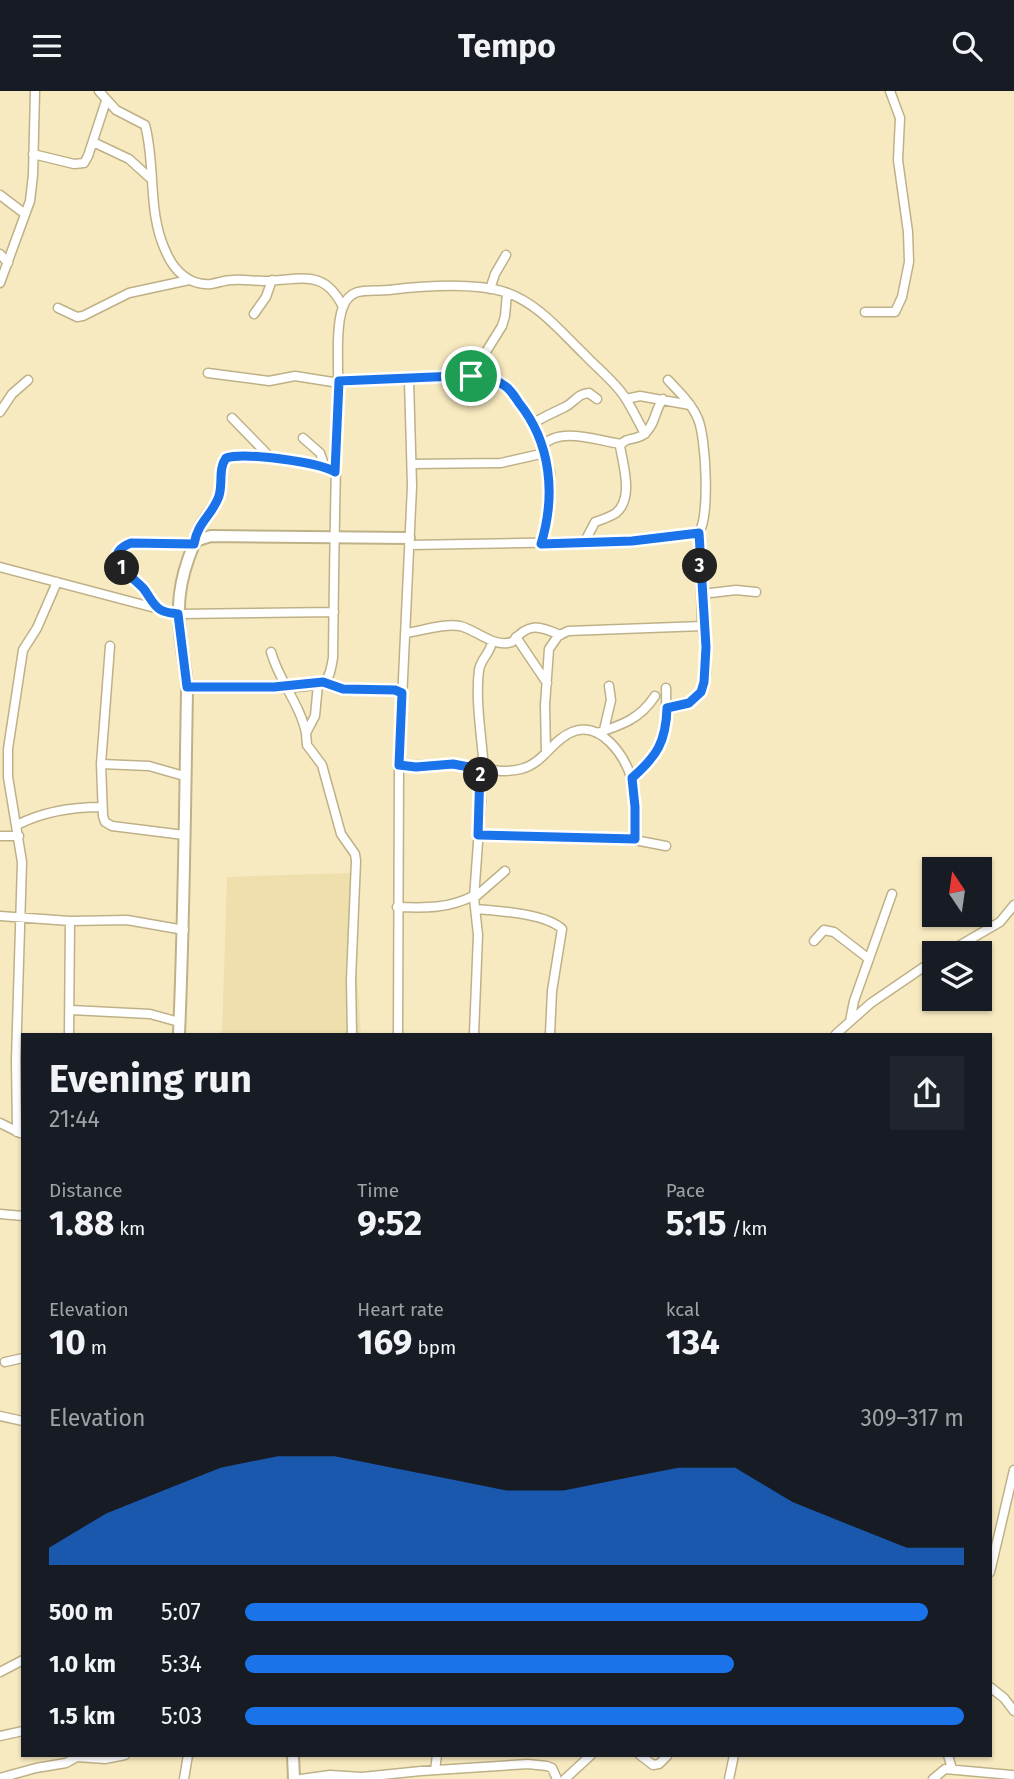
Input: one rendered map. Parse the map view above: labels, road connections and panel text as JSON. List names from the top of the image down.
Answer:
{
  "north": "top",
  "page": {
    "header": "Tempo",
    "pins": ["3", "1", "2"],
    "heading": ["Evening run", "21:44"],
    "stats": [
      ["Distance", "1.88 km"],
      ["Time", "9:52"],
      ["Pace", "5:15 /km"],
      ["Elevation", "10 m"],
      ["Heart rate", "169 bpm"],
      ["kcal", "134"]
    ],
    "chart": ["Elevation", "309–317 m"],
    "list": [
      {
        "name": "500 m",
        "note": "5:07"
      },
      {
        "name": "1.0 km",
        "note": "5:34"
      },
      {
        "name": "1.5 km",
        "note": "5:03"
      }
    ]
  }
}
